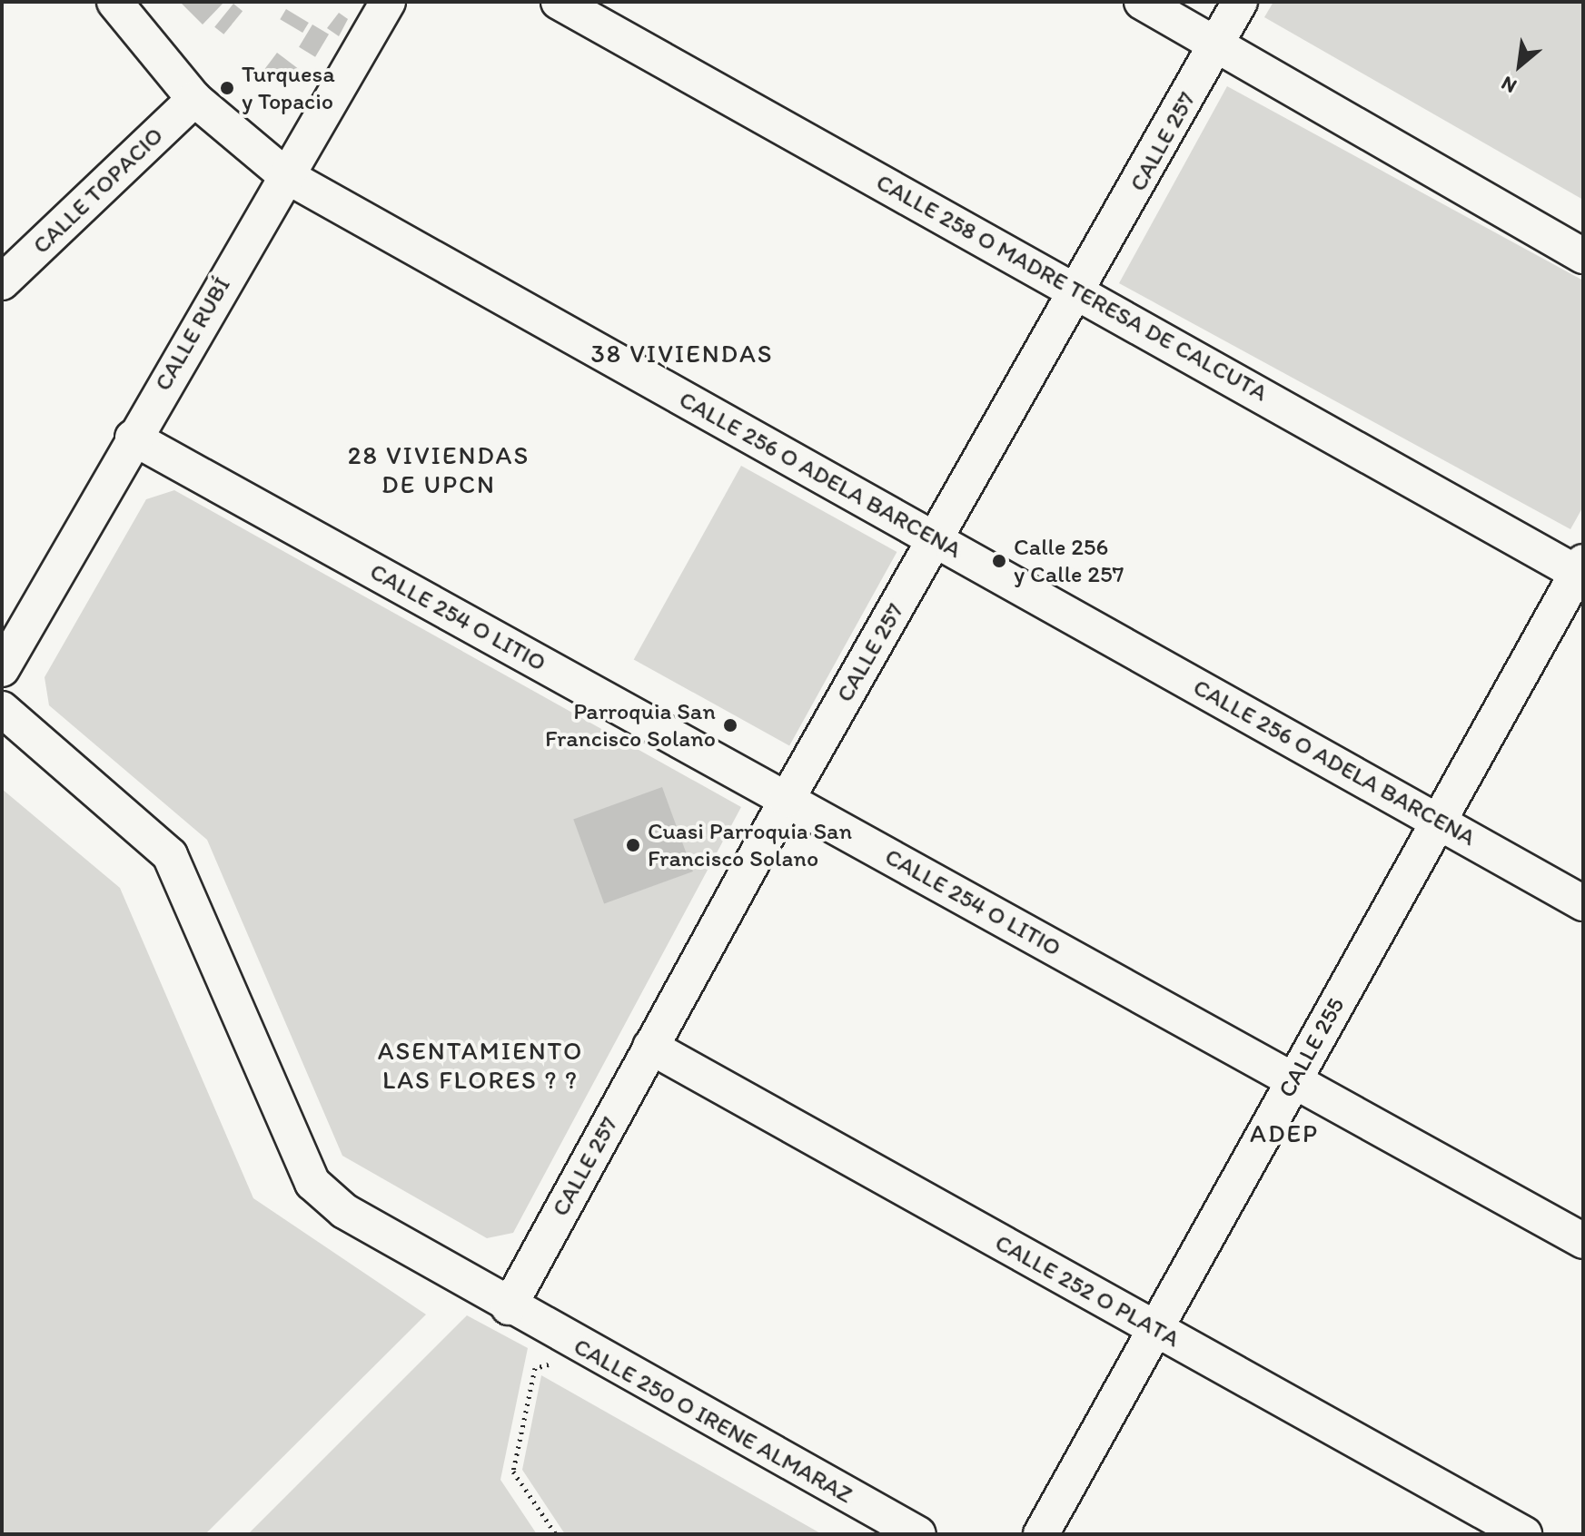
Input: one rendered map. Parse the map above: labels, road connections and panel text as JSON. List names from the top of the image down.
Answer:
{
  "streets": {
    "street": [
      "CALLE 257",
      "CALLE TOPACIO",
      "CALLE 258 O MADRE TERESA DE CALCUTA",
      "CALLE RUBÍ",
      "CALLE 256 O ADELA BARCENA",
      "CALLE 254 O LITIO",
      "CALLE 255",
      "CALLE 252 O PLATA",
      "CALLE 250 O IRENE ALMARAZ"
    ]
  },
  "crossings": [
    ["CALLE 257", "CALLE 258 O MADRE TERESA DE CALCUTA"],
    ["CALLE 257", "CALLE 256 O ADELA BARCENA"],
    ["CALLE 257", "CALLE 254 O LITIO"],
    ["CALLE 257", "CALLE 252 O PLATA"],
    ["CALLE 257", "CALLE 250 O IRENE ALMARAZ"],
    ["CALLE TOPACIO", "CALLE 256 O ADELA BARCENA"],
    ["CALLE 258 O MADRE TERESA DE CALCUTA", "CALLE 255"],
    ["CALLE RUBÍ", "CALLE 256 O ADELA BARCENA"],
    ["CALLE RUBÍ", "CALLE 254 O LITIO"],
    ["CALLE 256 O ADELA BARCENA", "CALLE 255"],
    ["CALLE 254 O LITIO", "CALLE 255"],
    ["CALLE 255", "CALLE 252 O PLATA"]
  ],
  "districts": [
    "38 VIVIENDAS",
    "28 VIVIENDAS DE UPCN",
    "ASENTAMIENTO LAS FLORES ? ?",
    "ADEP"
  ],
  "places": [
    "Turquesa y Topacio",
    "Calle 256 y Calle 257",
    "Parroquia San Francisco Solano",
    "Cuasi Parroquia San Francisco Solano"
  ],
  "north": "bottom left"
}
